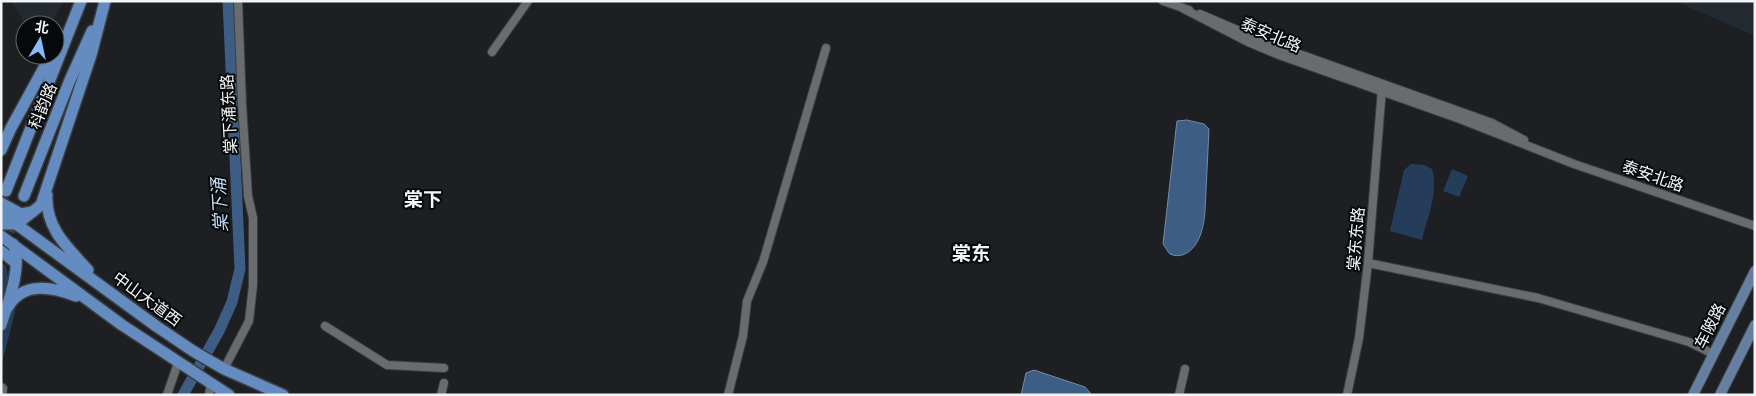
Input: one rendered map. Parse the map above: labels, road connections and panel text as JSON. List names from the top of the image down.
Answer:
{
  "streets": {
    "highway": ["科韵路", "中山大道西"],
    "main road": ["车陂路"],
    "street": ["泰安北路", "棠下涌东路", "棠东东路"]
  },
  "crossings": [
    ["泰安北路", "棠东东路"],
    ["棠下涌东路", "中山大道西"]
  ],
  "districts": ["棠下", "棠东"],
  "water": ["棠下涌"],
  "north": "top"
}
